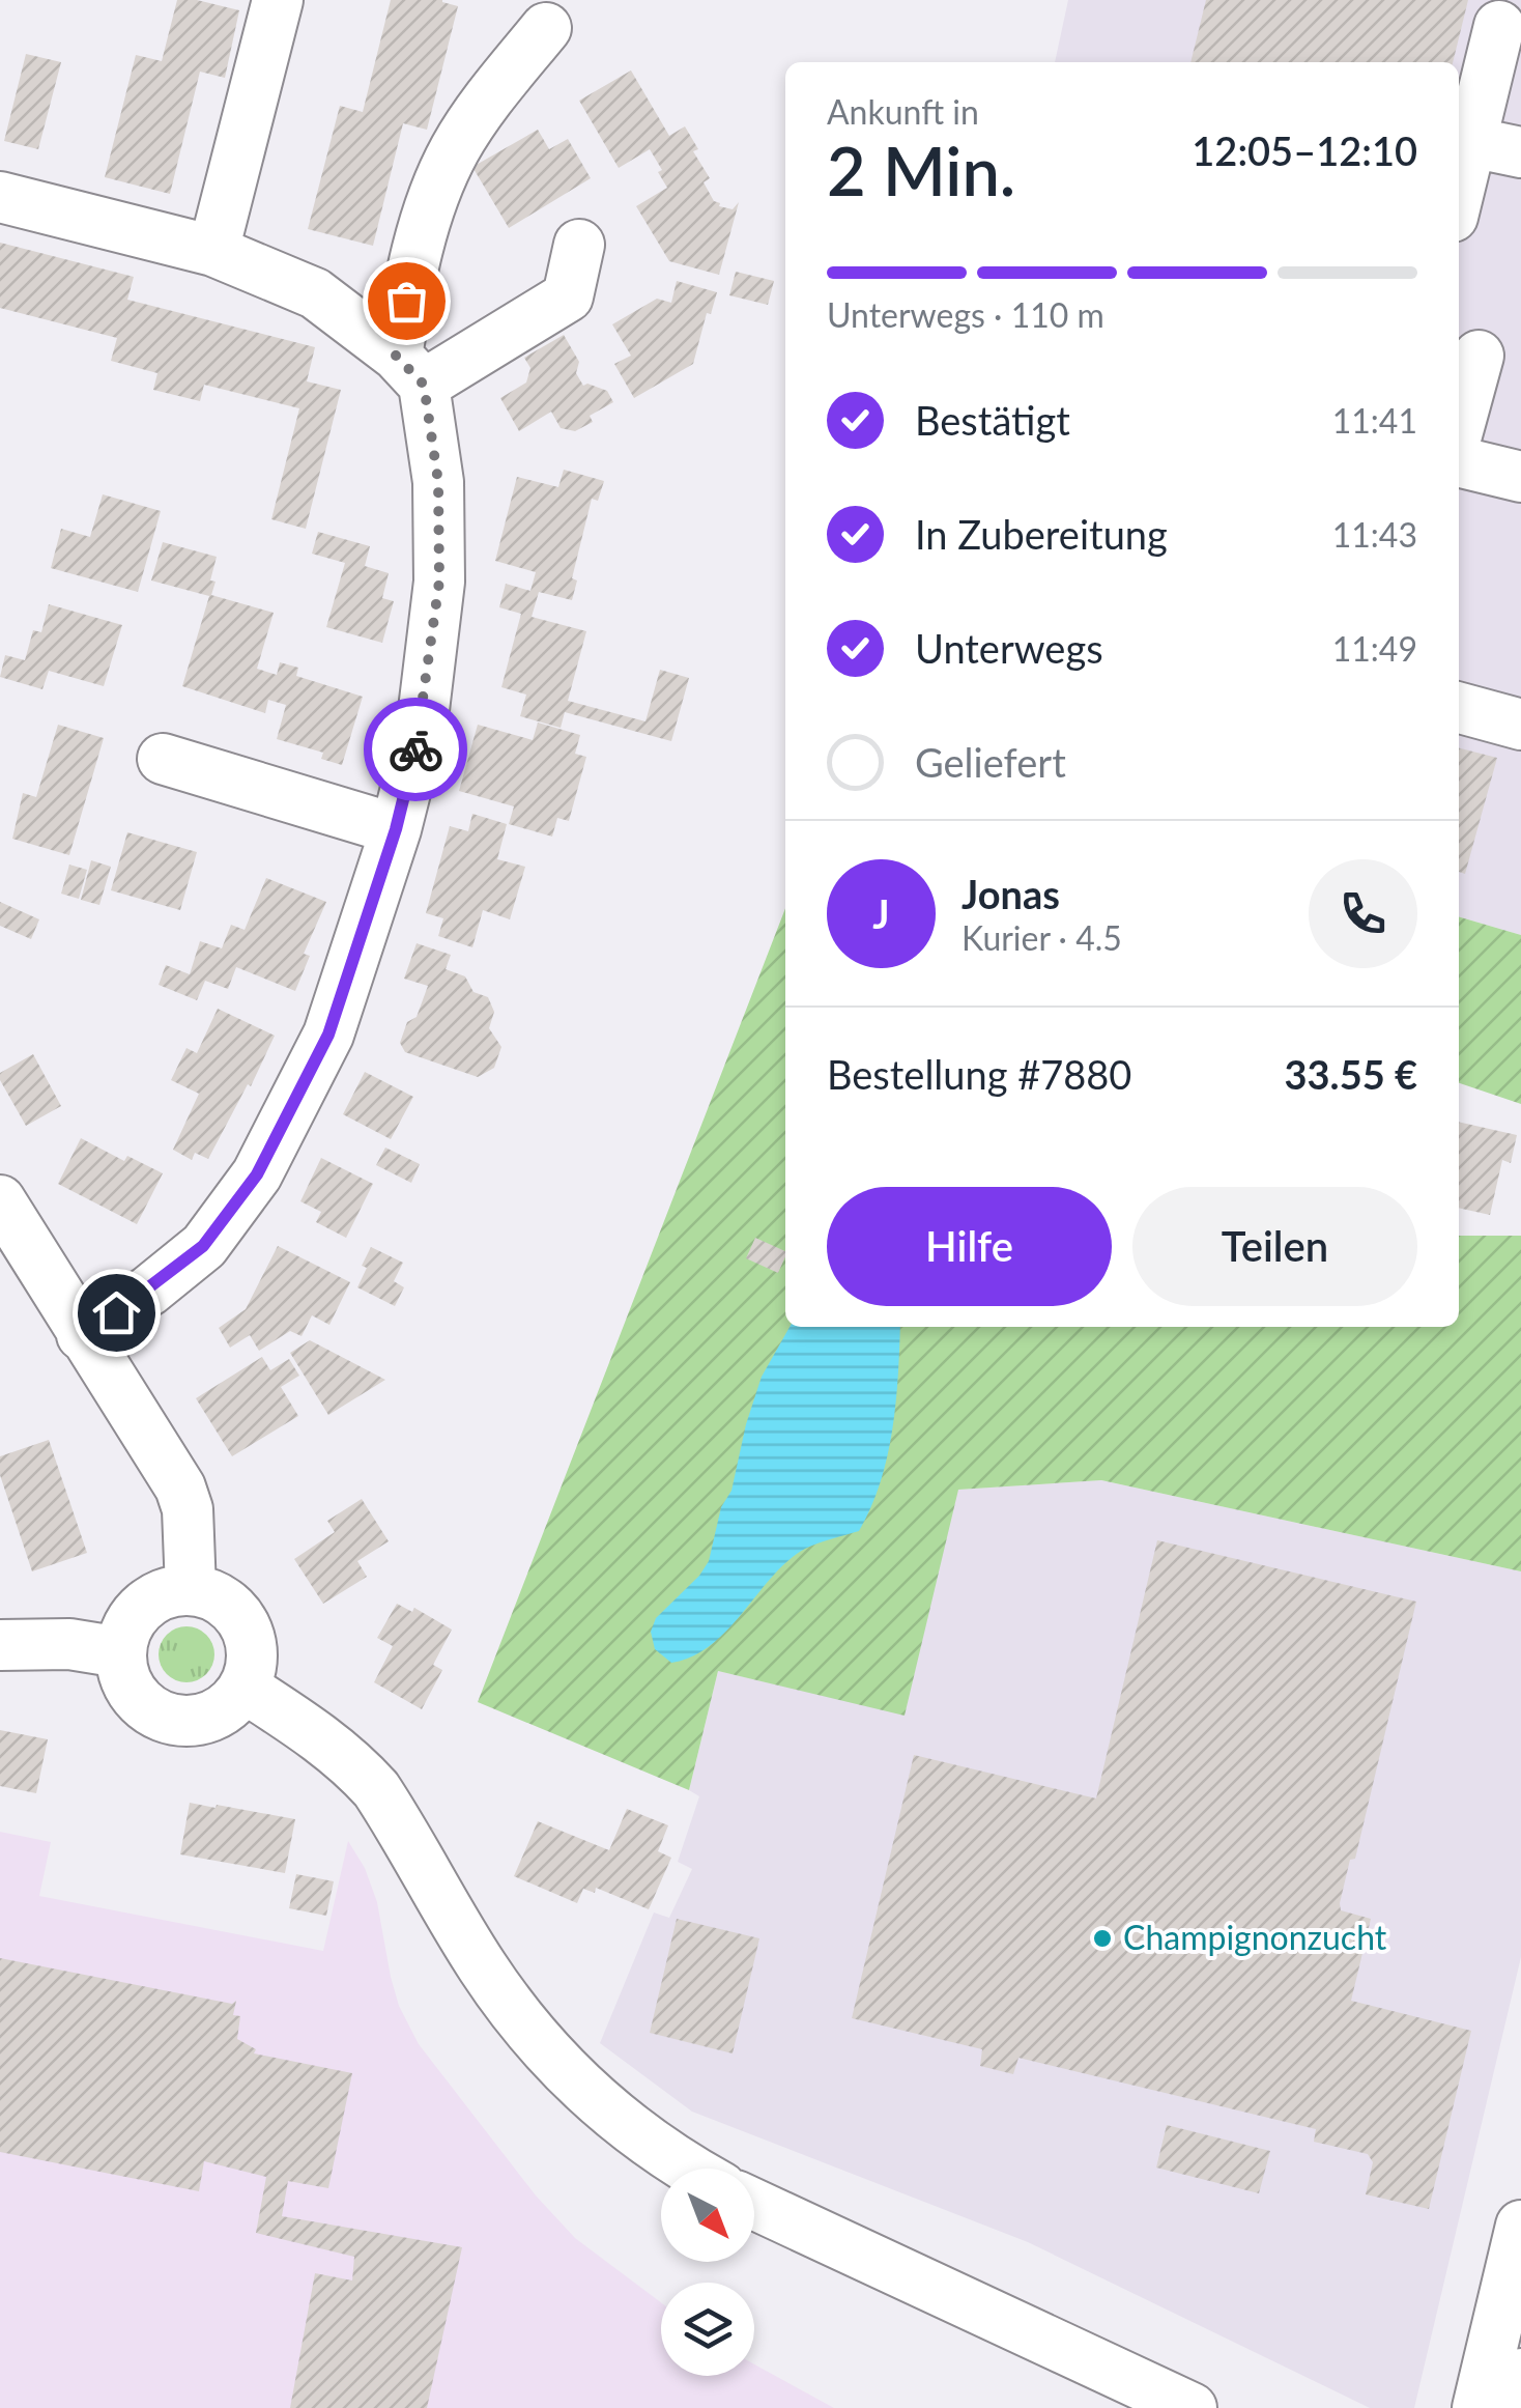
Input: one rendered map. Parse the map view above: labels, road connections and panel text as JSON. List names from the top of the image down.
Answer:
{
  "places": ["Champignonzucht"],
  "north": "bottom right",
  "page": {
    "heading": ["2 Min.", "Ankunft in", "12:05–12:10"],
    "panel": [
      "Jonas",
      "Kurier · 4.5",
      "Bestellung #7880",
      "33.55 €"
    ],
    "bar": "Unterwegs · 110 m",
    "list": [
      ["Bestätigt", "11:41"],
      ["In Zubereitung", "11:43"],
      ["Unterwegs", "11:49"],
      "Geliefert"
    ],
    "round": "J",
    "buttons": ["Hilfe", "Teilen"]
  }
}
